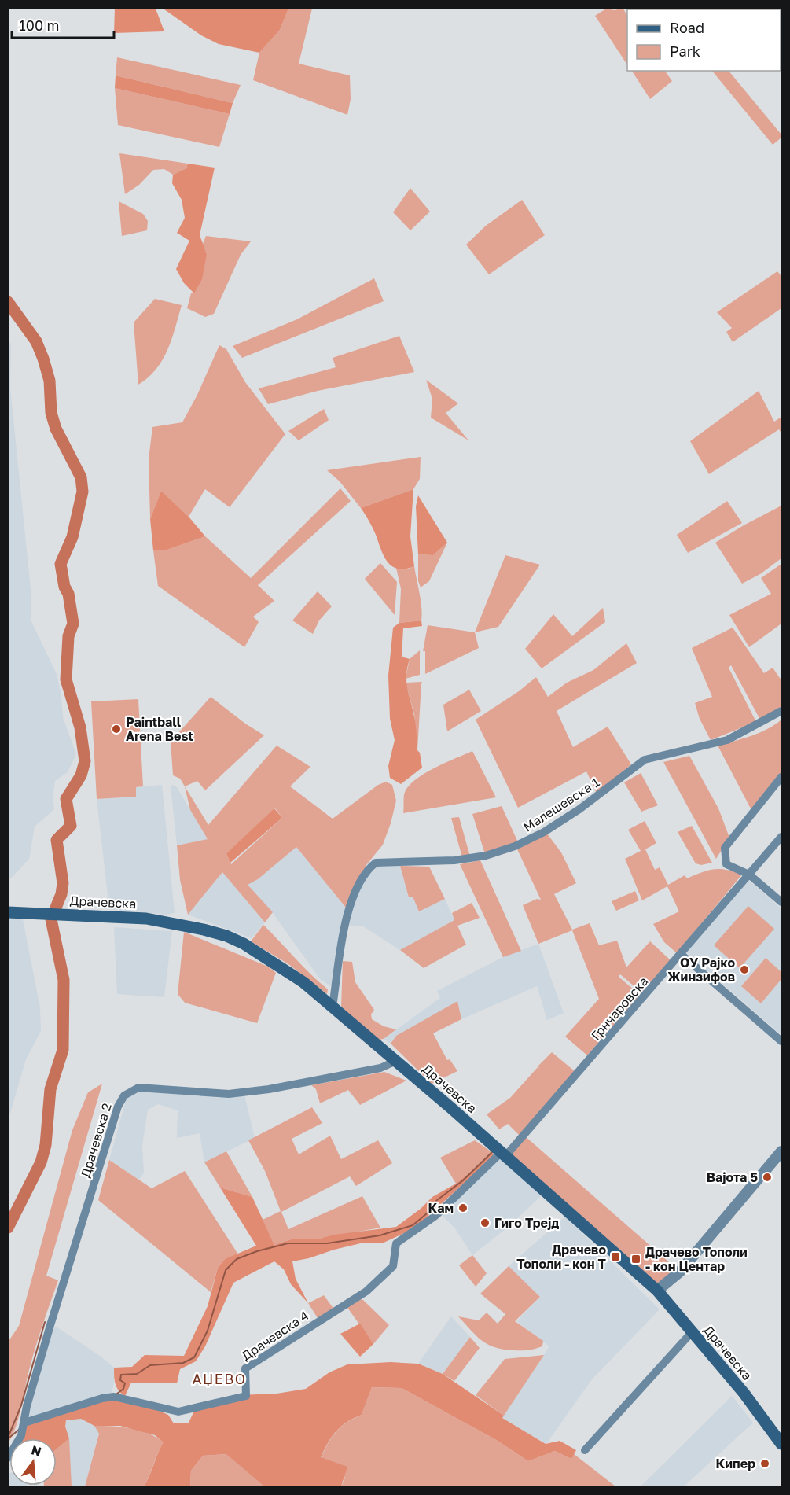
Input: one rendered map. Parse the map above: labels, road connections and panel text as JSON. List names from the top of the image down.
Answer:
{
  "streets": {
    "main road": ["Драчевска"],
    "street": [
      "Малешевска 1",
      "Грнчаровска",
      "Драчевска 2",
      "Драчевска 4"
    ]
  },
  "crossings": [
    ["Малешевска 1", "Драчевска"],
    ["Драчевска", "Грнчаровска"],
    ["Драчевска", "Драчевска 2"],
    ["Драчевска", "Драчевска 4"],
    ["Грнчаровска", "Драчевска 4"],
    ["Драчевска 2", "Драчевска 4"]
  ],
  "districts": ["АЏЕВО"],
  "places": {
    "other": [
      "Paintball Arena Best",
      "ОУ Рајко Жинзифов",
      "Вајота 5",
      "Кам",
      "Гиго Трејд",
      "Кипер"
    ],
    "transit": ["Драчево Тополи - кон Т", "Драчево Тополи - кон Центар"]
  },
  "legend": ["Road", "Park"],
  "scale_bar": "100 m",
  "north": "top"
}
